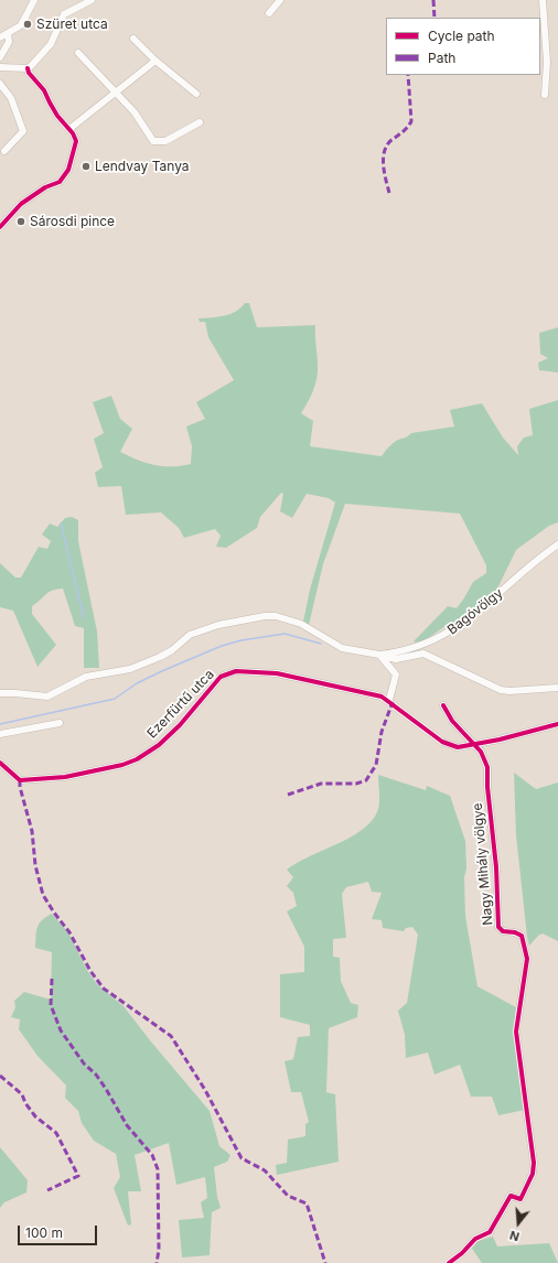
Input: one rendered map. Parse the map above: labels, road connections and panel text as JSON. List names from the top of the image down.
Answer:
{
  "streets": {
    "street": ["Bagóvölgy", "Ezerfürtű utca", "Nagy Mihály völgye"]
  },
  "crossings": [
    ["Ezerfürtű utca", "Nagy Mihály völgye"]
  ],
  "places": ["Szüret utca", "Lendvay Tanya", "Sárosdi pince"],
  "legend": ["Cycle path", "Path"],
  "scale_bar": "100 m",
  "north": "bottom"
}
